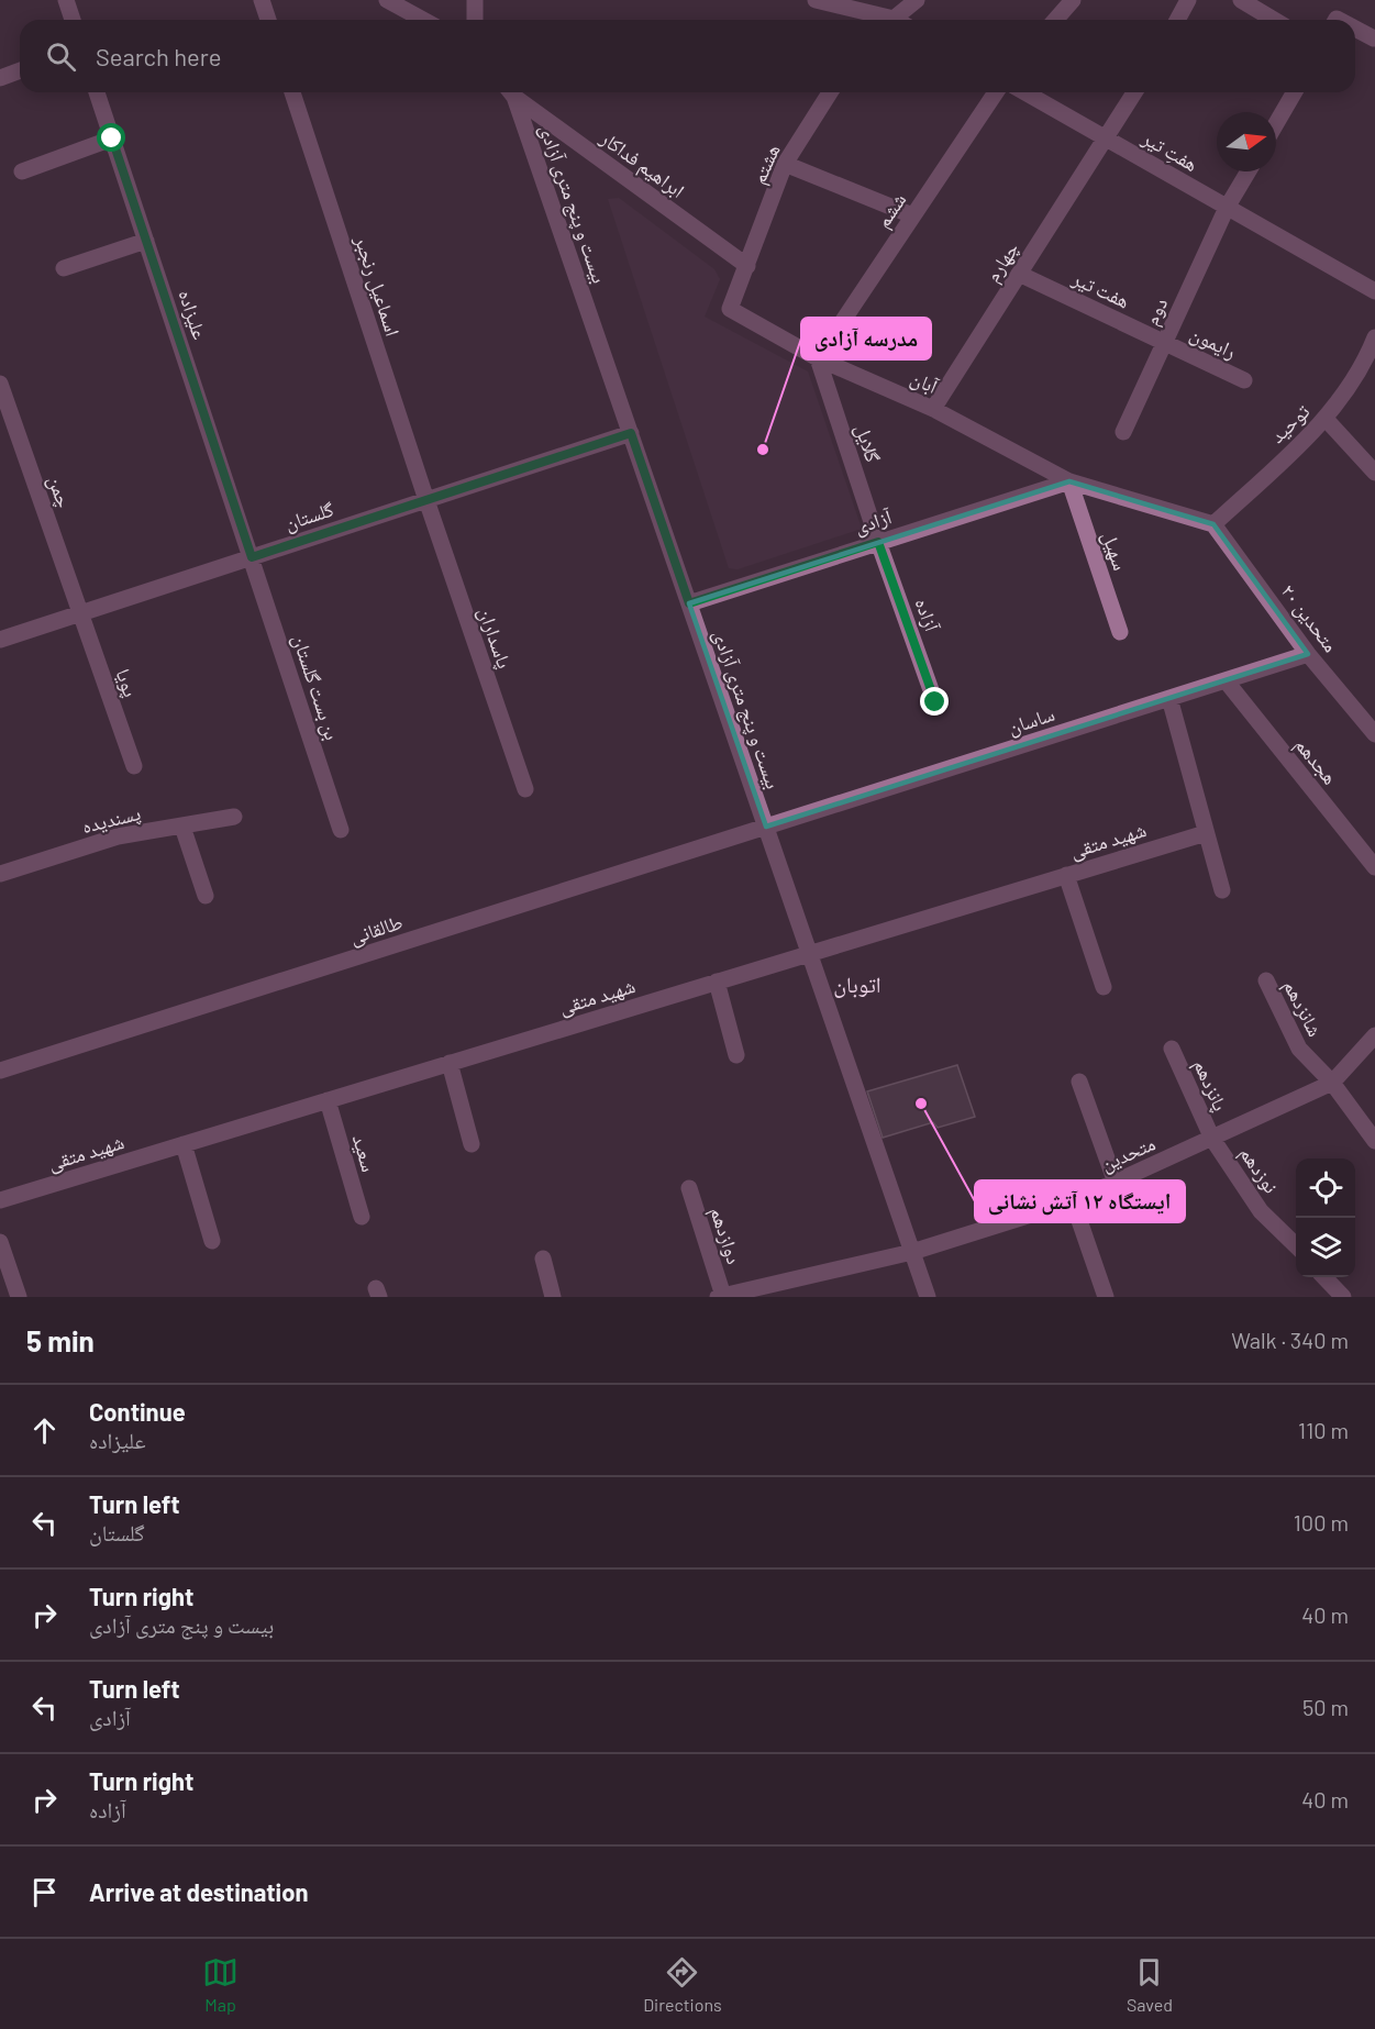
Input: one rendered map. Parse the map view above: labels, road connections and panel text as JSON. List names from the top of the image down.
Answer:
{
  "streets": {
    "street": [
      "هفتِ تیر",
      "ابراهیم فداکار",
      "هشتم",
      "بیست و پنج متری آزادی",
      "ششم",
      "چهارم",
      "اسماعیل رنجبر",
      "هفت تیر",
      "دوم",
      "علیزاده",
      "رایمون",
      "آبان",
      "توحید",
      "گلایل",
      "چمن",
      "گلستان",
      "آزادی",
      "سهیل",
      "آزاده",
      "متحدین ۲۰",
      "پاسداران",
      "پویا",
      "بن بست گلستان",
      "ساسان",
      "هجدهم",
      "پسندیده",
      "شهید متقی",
      "طالقانی",
      "شانزدهم",
      "پانزدهم",
      "سعید",
      "متحدین",
      "نوزدهم",
      "دوازدهم"
    ]
  },
  "crossings": [
    ["هفتِ تیر", "چهارم"],
    ["هفتِ تیر", "دوم"],
    ["ابراهیم فداکار", "هشتم"],
    ["ابراهیم فداکار", "آبان"],
    ["هشتم", "آبان"],
    ["بیست و پنج متری آزادی", "گلستان"],
    ["بیست و پنج متری آزادی", "آزادی"],
    ["بیست و پنج متری آزادی", "ساسان"],
    ["بیست و پنج متری آزادی", "شهید متقی"],
    ["بیست و پنج متری آزادی", "طالقانی"],
    ["بیست و پنج متری آزادی", "متحدین"],
    ["ششم", "آبان"],
    ["ششم", "گلایل"],
    ["چهارم", "هفت تیر"],
    ["چهارم", "آبان"],
    ["اسماعیل رنجبر", "گلستان"],
    ["اسماعیل رنجبر", "پاسداران"],
    ["هفت تیر", "دوم"],
    ["هفت تیر", "رایمون"],
    ["دوم", "رایمون"],
    ["علیزاده", "گلستان"],
    ["علیزاده", "بن بست گلستان"],
    ["آبان", "توحید"],
    ["آبان", "گلایل"],
    ["آبان", "آزادی"],
    ["آبان", "سهیل"],
    ["آبان", "متحدین ۲۰"],
    ["توحید", "متحدین ۲۰"],
    ["گلایل", "آزادی"],
    ["گلایل", "آزاده"],
    ["چمن", "گلستان"],
    ["چمن", "پویا"],
    ["گلستان", "پاسداران"],
    ["گلستان", "پویا"],
    ["گلستان", "بن بست گلستان"],
    ["آزادی", "سهیل"],
    ["آزادی", "آزاده"],
    ["متحدین ۲۰", "ساسان"],
    ["ساسان", "هجدهم"],
    ["ساسان", "طالقانی"],
    ["شهید متقی", "سعید"],
    ["شانزدهم", "متحدین"],
    ["پانزدهم", "متحدین"],
    ["پانزدهم", "نوزدهم"],
    ["متحدین", "نوزدهم"],
    ["متحدین", "دوازدهم"]
  ],
  "districts": ["اتوبان"],
  "places": ["مدرسه آزادی", "ایستگاه ۱۲ آتش نشانی"],
  "north": "right",
  "page": {
    "search": "Search here",
    "heading": ["5 min", "Walk · 340 m"],
    "list": [
      ["Continue", "علیزاده", "110 m"],
      ["Turn left", "گلستان", "100 m"],
      ["Turn right", "بیست و پنج متری آزادی", "40 m"],
      ["Turn left", "آزادی", "50 m"],
      ["Turn right", "آزاده", "40 m"],
      "Arrive at destination"
    ],
    "nav": ["Map", "Directions", "Saved"]
  }
}
